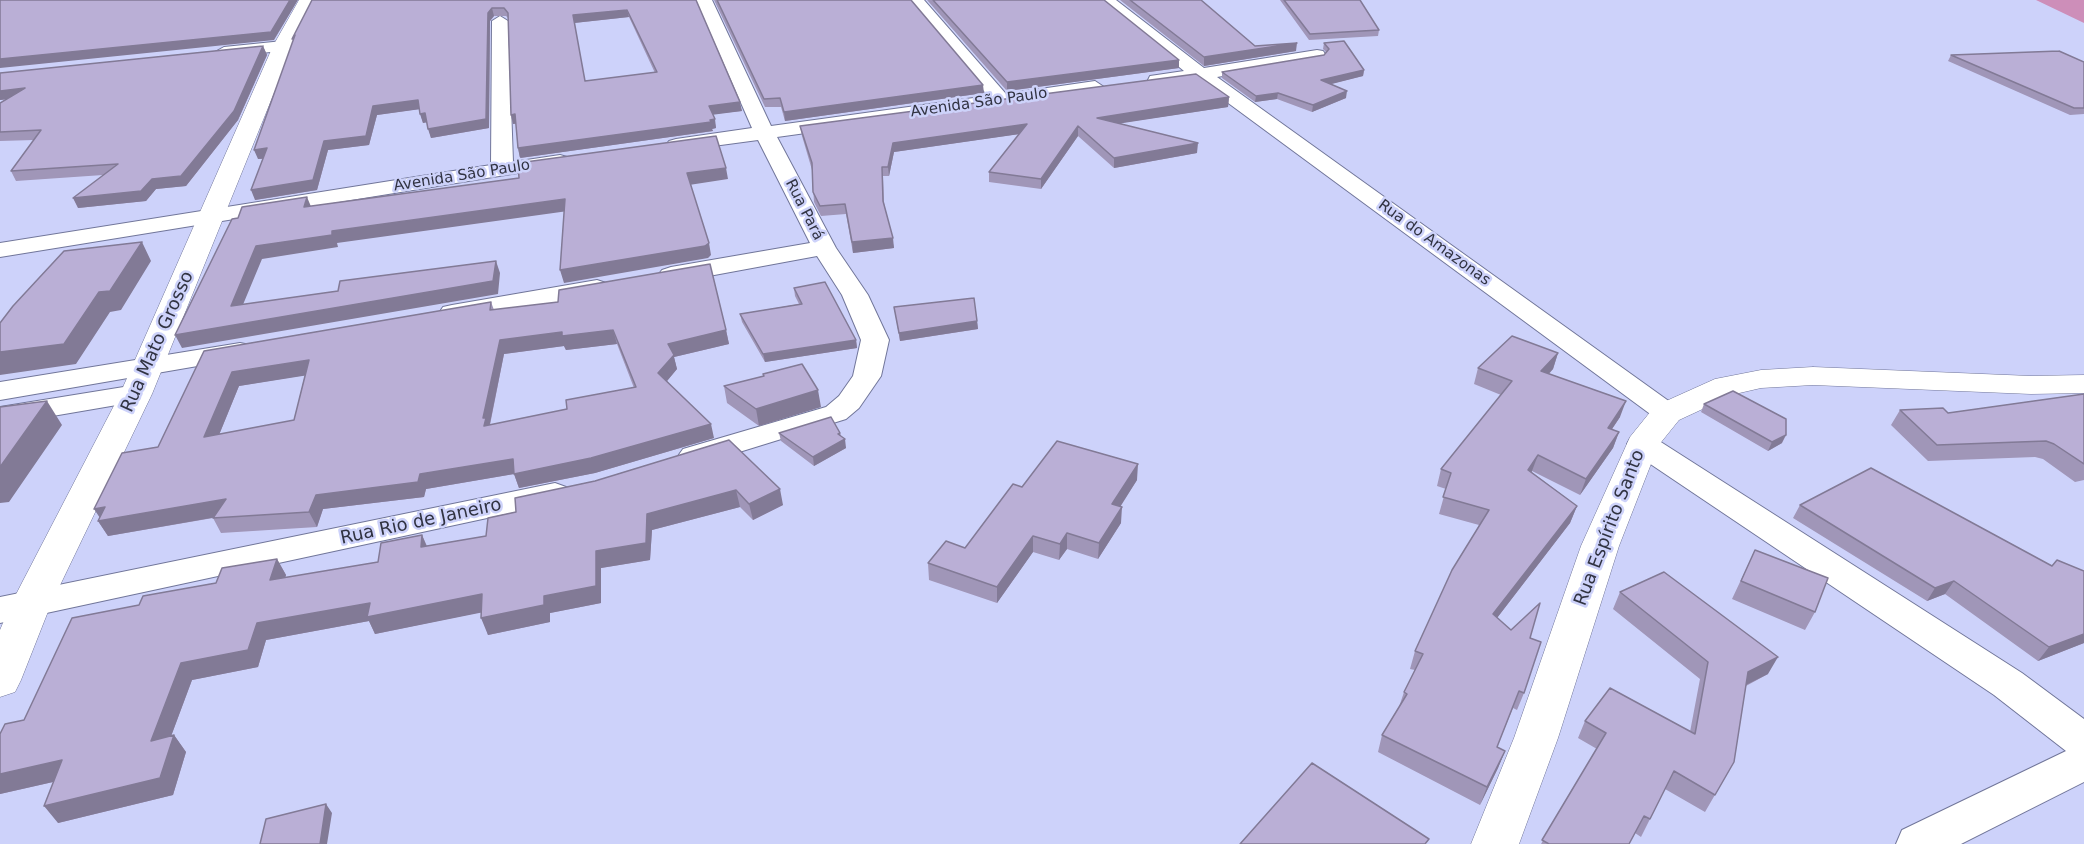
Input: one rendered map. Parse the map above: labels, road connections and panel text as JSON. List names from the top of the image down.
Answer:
{
  "streets": {
    "street": [
      "Avenida São Paulo",
      "Rua Pará",
      "Rua do Amazonas",
      "Rua Mato Grosso",
      "Rua Rio de Janeiro",
      "Rua Espírito Santo"
    ]
  },
  "crossings": [
    ["Avenida São Paulo", "Rua Pará"],
    ["Avenida São Paulo", "Rua Mato Grosso"],
    ["Rua do Amazonas", "Rua Espírito Santo"],
    ["Rua Mato Grosso", "Rua Rio de Janeiro"]
  ]
}
